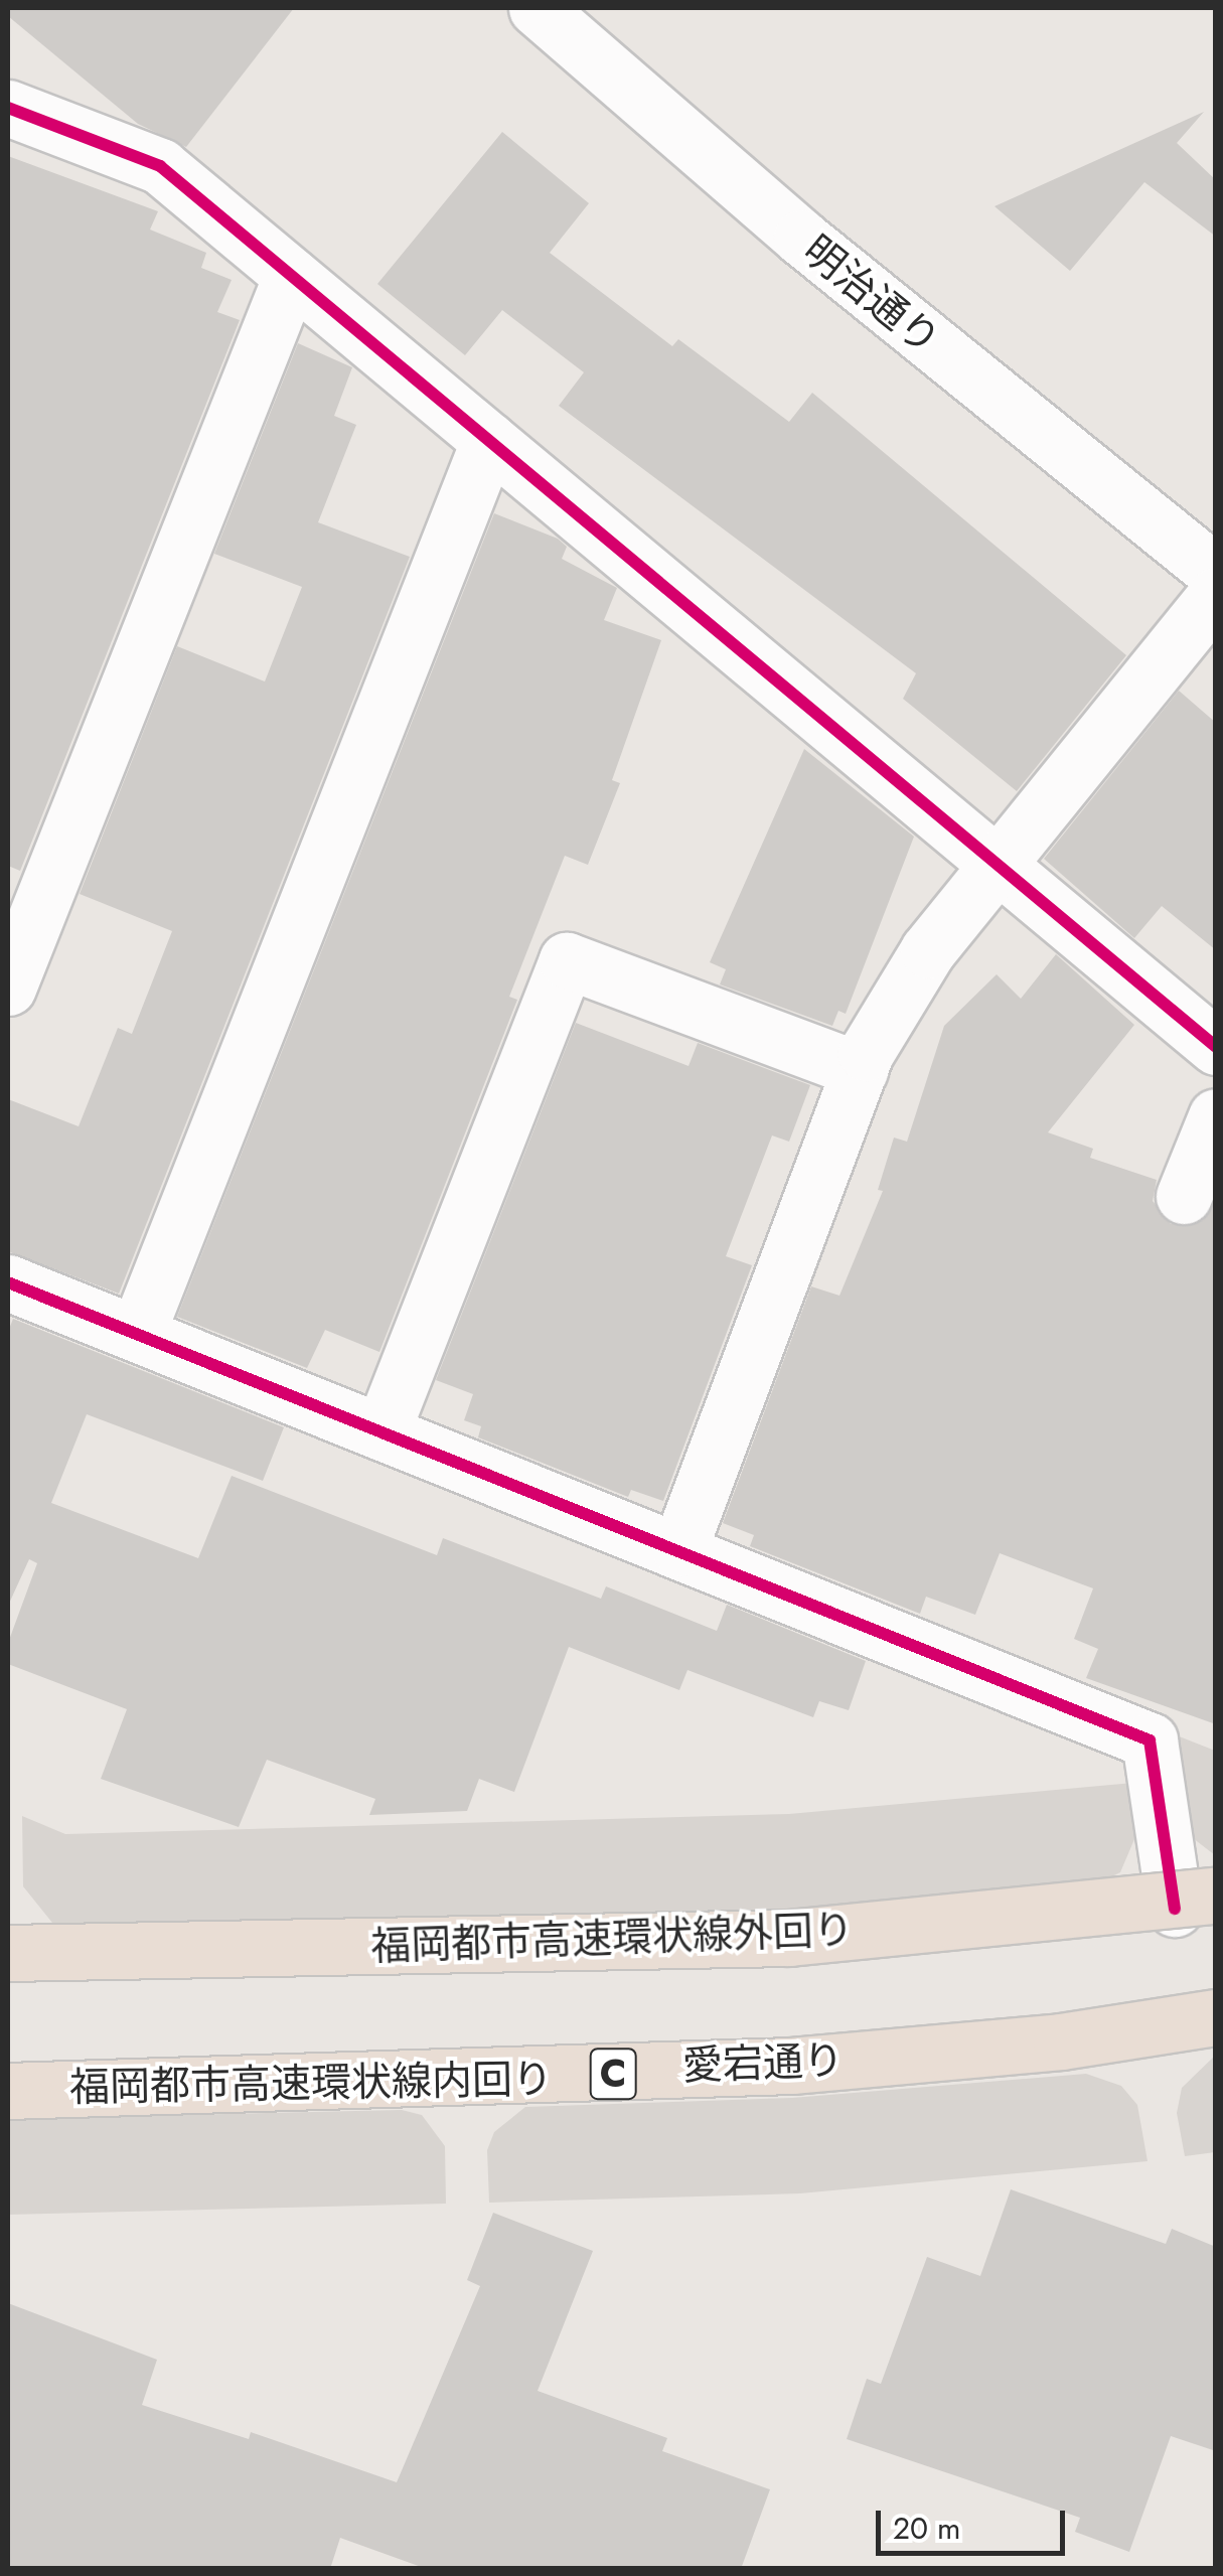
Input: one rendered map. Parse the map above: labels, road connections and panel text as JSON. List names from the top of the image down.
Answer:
{
  "streets": {
    "highway": ["福岡都市高速環状線外回り", "C", "福岡都市高速環状線内回り"],
    "street": ["明治通り", "愛宕通り"]
  },
  "crossings": [
    ["愛宕通り", "福岡都市高速環状線内回り"]
  ],
  "scale_bar": "20 m"
}
